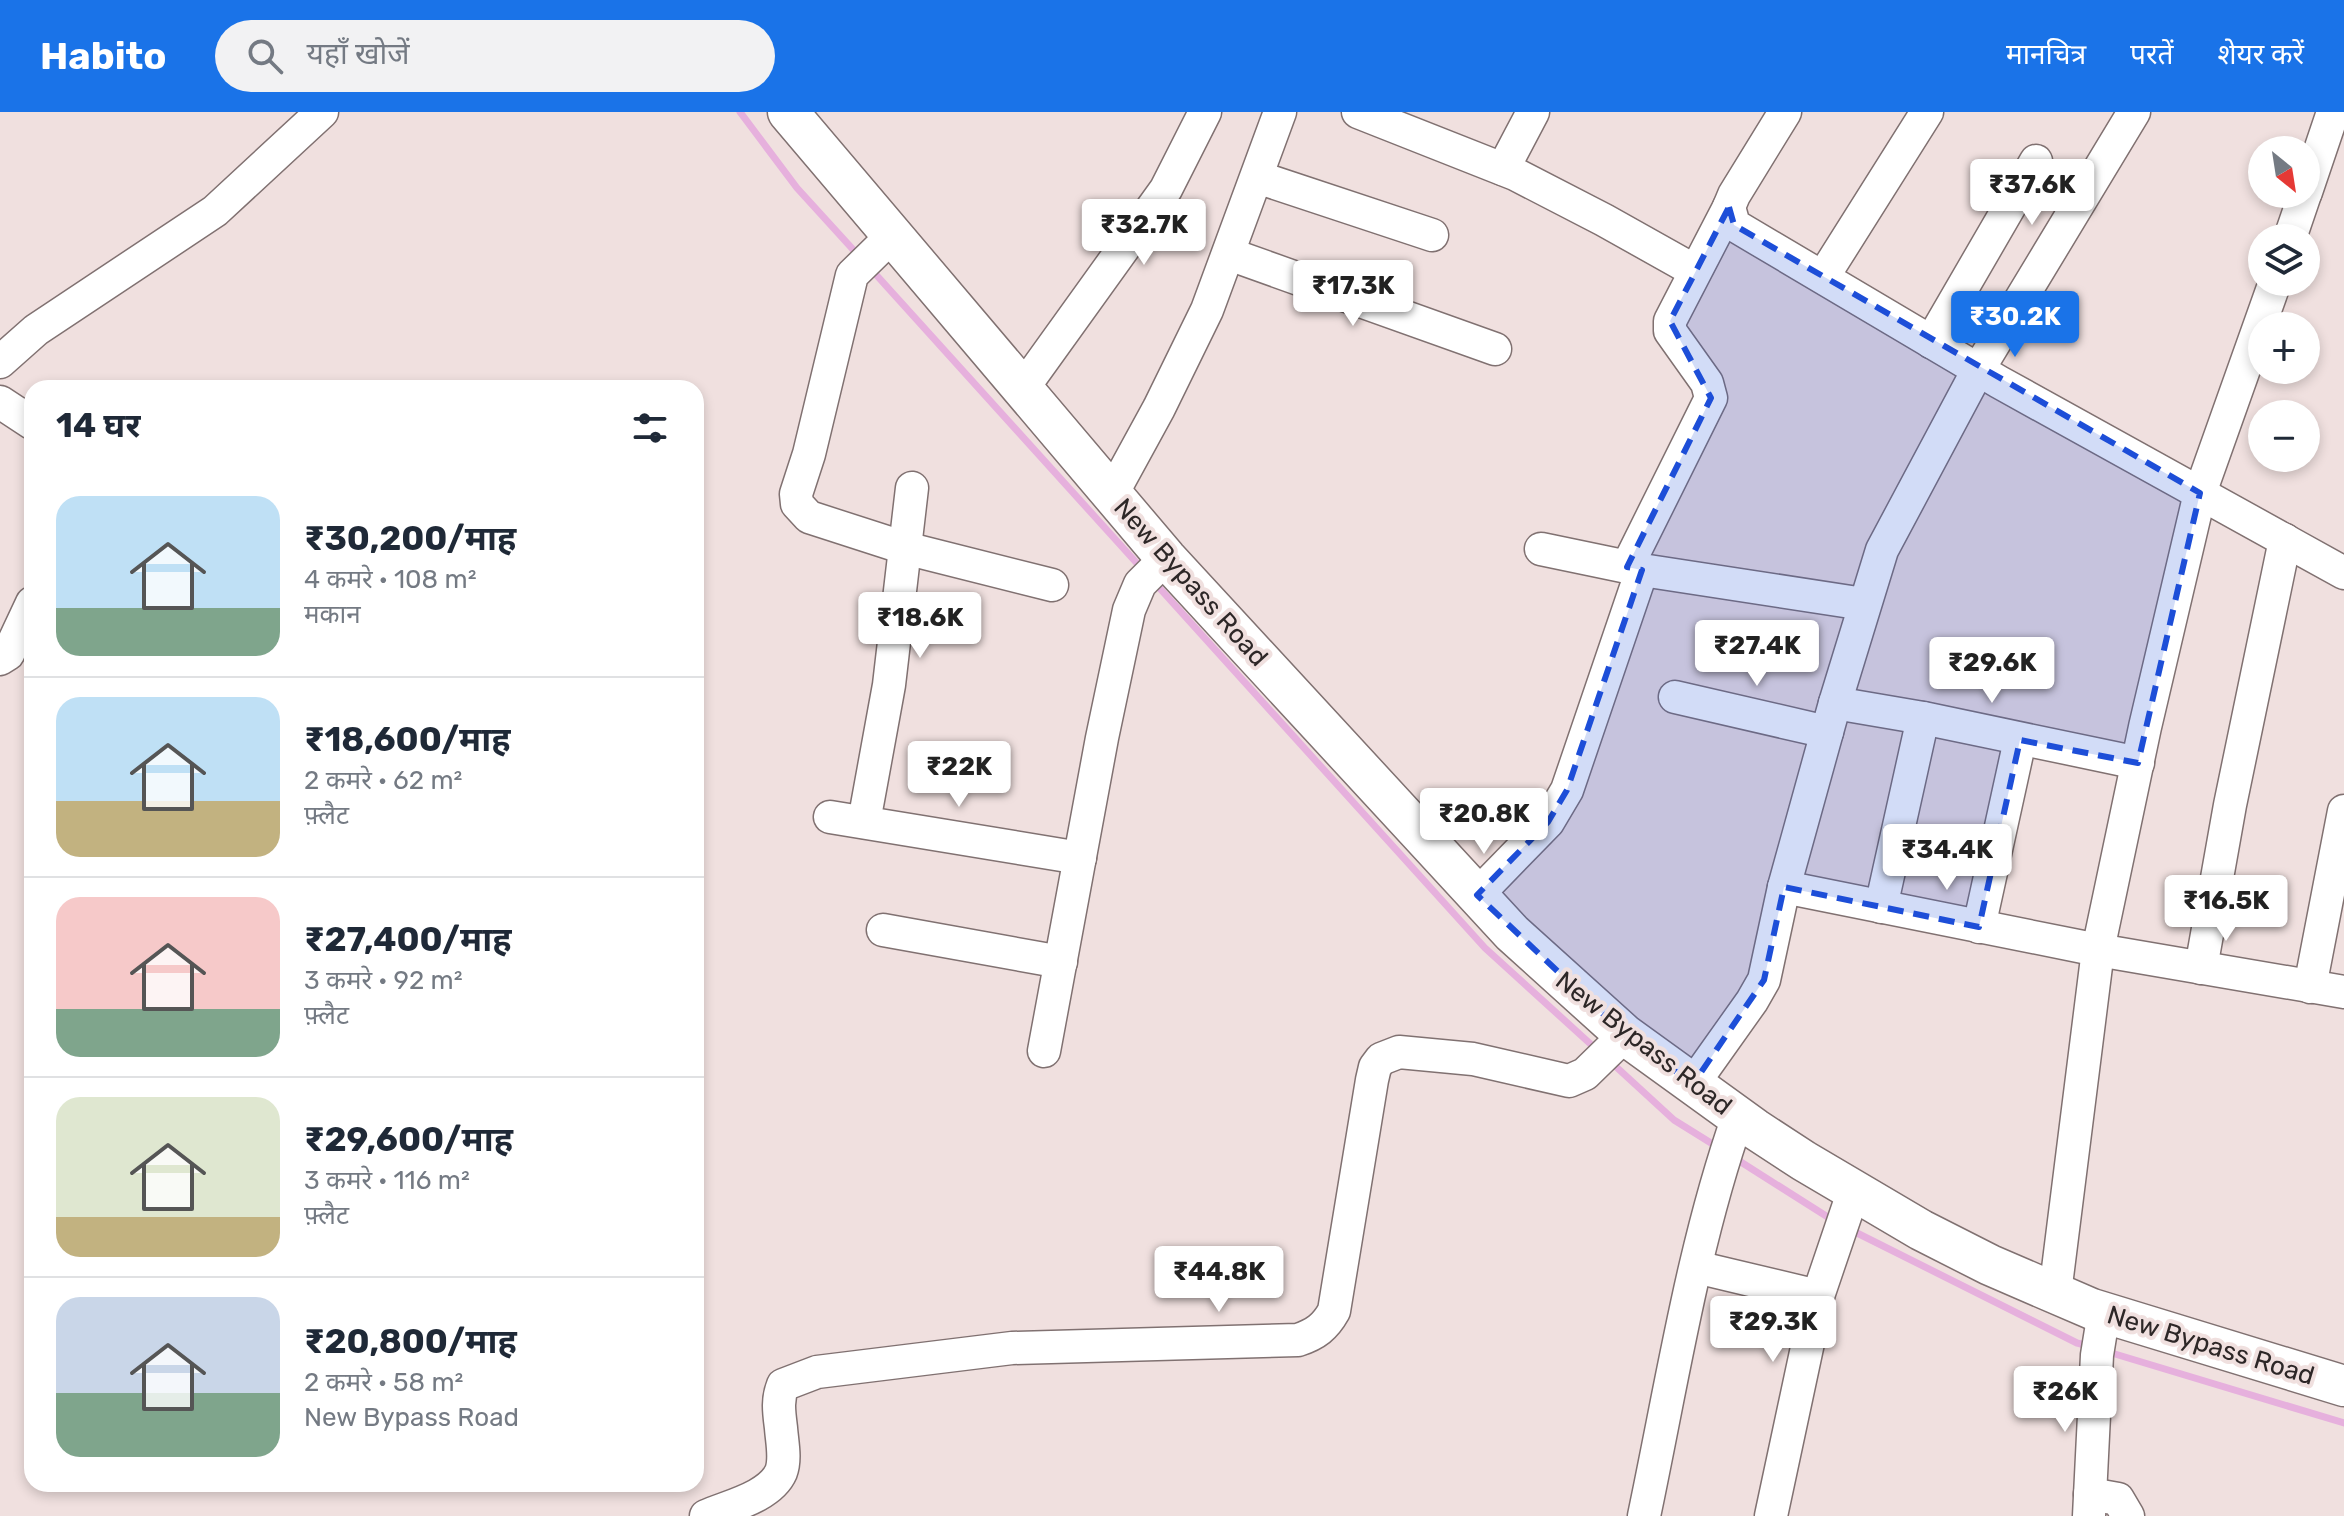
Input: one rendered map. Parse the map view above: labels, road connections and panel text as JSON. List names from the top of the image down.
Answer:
{
  "streets": {
    "main road": ["New Bypass Road"]
  },
  "north": "bottom right",
  "page": {
    "header": "Habito",
    "search": "यहाँ खोजें",
    "nav": ["मानचित्र", "परतें", "शेयर करें"],
    "map_buttons": ["+", "−"],
    "price": [
      "₹37.6K",
      "₹32.7K",
      "₹17.3K",
      "₹30.2K",
      "₹18.6K",
      "₹27.4K",
      "₹29.6K",
      "₹22K",
      "₹20.8K",
      "₹34.4K",
      "₹16.5K",
      "₹44.8K",
      "₹29.3K",
      "₹26K"
    ],
    "heading": "14 घर",
    "list": [
      {
        "name": "₹30,200/माह",
        "note": "4 कमरे · 108 m² · मकान"
      },
      {
        "name": "₹18,600/माह",
        "note": "2 कमरे · 62 m² · फ़्लैट"
      },
      {
        "name": "₹27,400/माह",
        "note": "3 कमरे · 92 m² · फ़्लैट"
      },
      {
        "name": "₹29,600/माह",
        "note": "3 कमरे · 116 m² · फ़्लैट"
      },
      {
        "name": "₹20,800/माह",
        "note": "2 कमरे · 58 m² · New Bypass Road"
      }
    ]
  }
}
